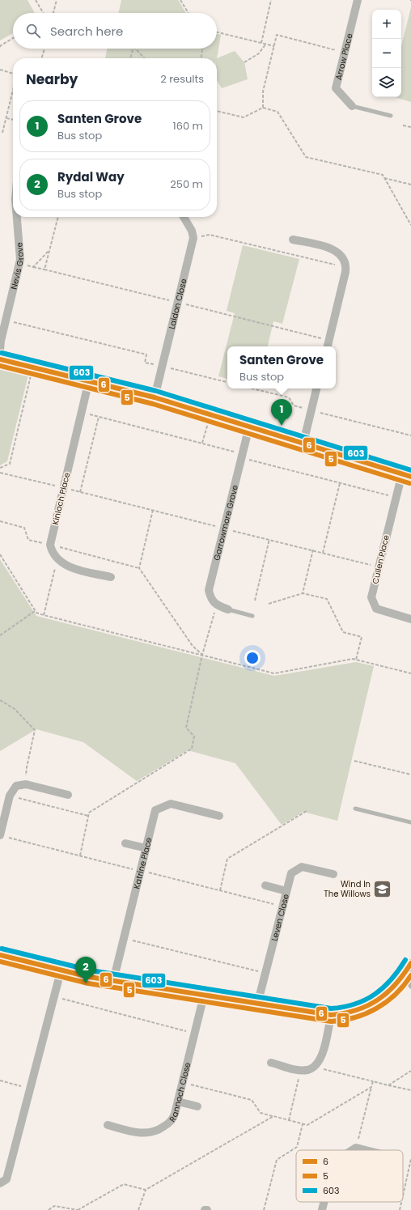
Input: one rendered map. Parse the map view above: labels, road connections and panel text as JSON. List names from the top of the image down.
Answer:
{
  "streets": {
    "street": [
      "Arrow Place",
      "Nevis Grove",
      "Laidon Close",
      "Kinloch Place",
      "Garrowmore Grove",
      "Cullen Place",
      "Katrine Place",
      "Leven Close",
      "Rannoch Close"
    ]
  },
  "places": {
    "school or university": ["Wind In The Willows"]
  },
  "lines": ["transit line 603", "transit line 6", "transit line 5"],
  "legend": ["6", "5", "603"],
  "page": {
    "map_buttons": ["+", "−"],
    "search": "Search here",
    "heading": ["Nearby", "2 results"],
    "list": [
      {
        "mark": "1",
        "name": "Santen Grove",
        "note": "Bus stop",
        "value": "160 m"
      },
      {
        "mark": "2",
        "name": "Rydal Way",
        "note": "Bus stop",
        "value": "250 m"
      }
    ],
    "popup": ["Santen Grove", "Bus stop"],
    "pins": ["1", "2"]
  }
}
